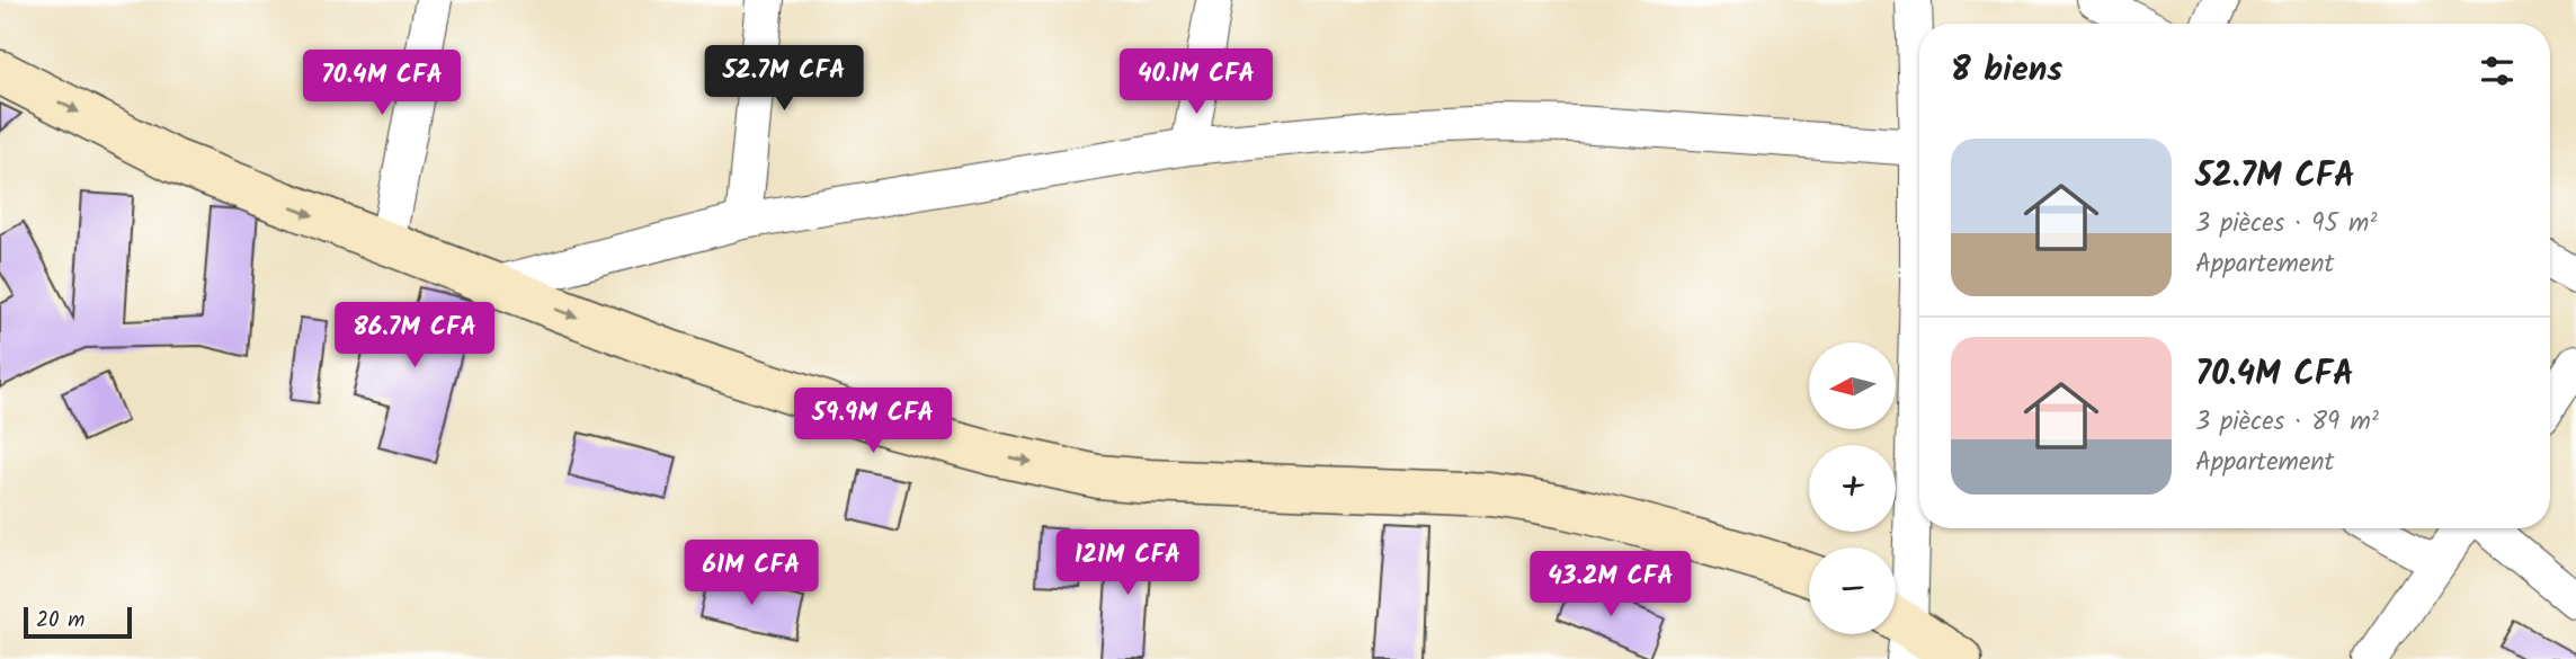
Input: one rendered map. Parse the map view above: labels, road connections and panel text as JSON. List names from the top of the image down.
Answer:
{
  "scale_bar": "20 m",
  "north": "left",
  "page": {
    "heading": "8 biens",
    "price": [
      "52.7M CFA",
      "40.1M CFA",
      "70.4M CFA",
      "86.7M CFA",
      "59.9M CFA",
      "121M CFA",
      "61M CFA",
      "43.2M CFA"
    ],
    "list": [
      {
        "name": "52.7M CFA",
        "note": "3 pièces · 95 m² · Appartement"
      },
      {
        "name": "70.4M CFA",
        "note": "3 pièces · 89 m² · Appartement"
      }
    ],
    "map_buttons": ["+", "−"],
    "scale": "20 m"
  }
}
